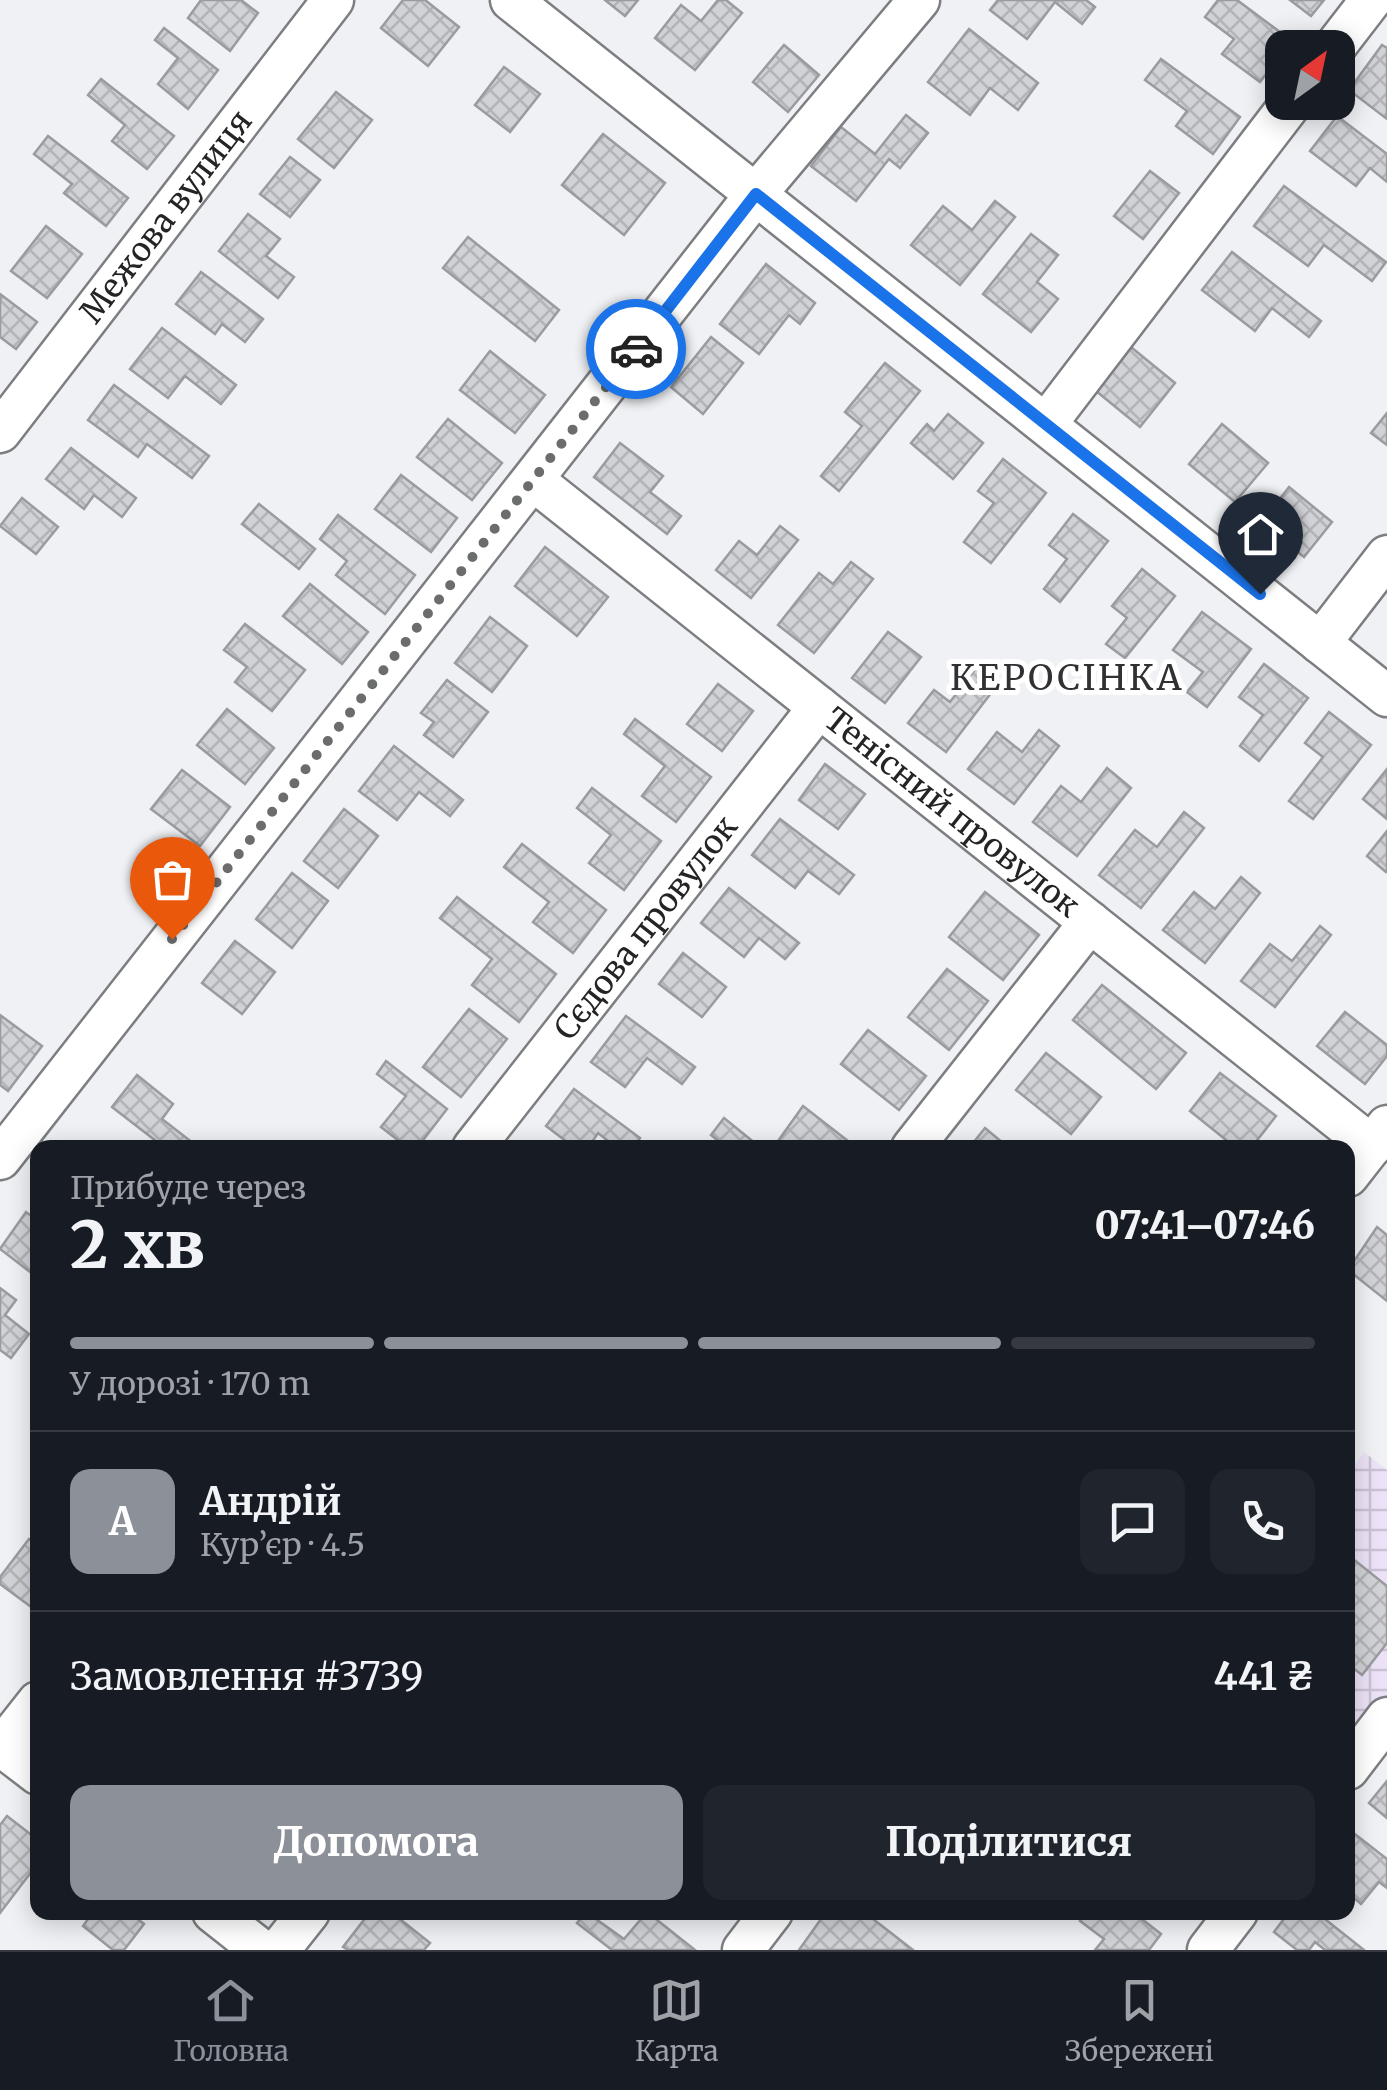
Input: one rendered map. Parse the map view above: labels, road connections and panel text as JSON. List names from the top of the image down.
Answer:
{
  "streets": {
    "street": ["Межова вулиця", "Тенісний провулок", "Сєдова провулок"]
  },
  "crossings": [
    ["Тенісний провулок", "Сєдова провулок"]
  ],
  "districts": ["КЕРОСІНКА"],
  "north": "top right",
  "page": {
    "heading": ["2 хв", "Прибуде через", "07:41–07:46"],
    "panel": [
      "Андрій",
      "Кур’єр · 4.5",
      "Замовлення #3739",
      "441 ₴"
    ],
    "bar": "У дорозі · 170 m",
    "round": "А",
    "buttons": ["Допомога", "Поділитися"],
    "tabs": ["Головна", "Карта", "Збережені"]
  }
}
